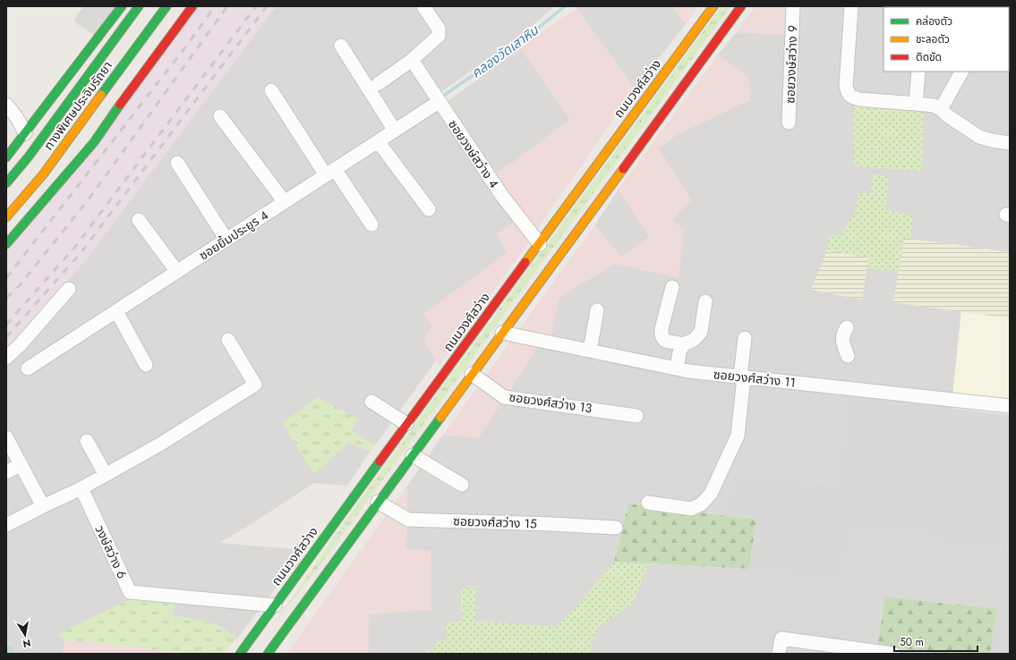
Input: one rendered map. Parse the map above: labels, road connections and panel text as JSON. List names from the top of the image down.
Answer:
{
  "streets": {
    "main road": ["ถนนวงศ์สว่าง", "ทางพิเศษประจิมรัถยา"],
    "street": [
      "ซอยวงษ์สว่าง 9",
      "ซอยวงษ์สว่าง 4",
      "ซอยยิ้มประยูร 4",
      "ซอยวงศ์สว่าง 11",
      "ซอยวงศ์สว่าง 13",
      "ซอยวงศ์สว่าง 15",
      "วงษ์สว่าง 6"
    ]
  },
  "crossings": [
    ["ถนนวงศ์สว่าง", "ซอยวงษ์สว่าง 4"],
    ["ถนนวงศ์สว่าง", "วงษ์สว่าง 6"],
    ["ซอยวงษ์สว่าง 4", "ซอยยิ้มประยูร 4"]
  ],
  "water": ["คลองวัดเสาหิน"],
  "legend": ["คล่องตัว", "ชะลอตัว", "ติดขัด"],
  "scale_bar": "50 m",
  "north": "bottom"
}
